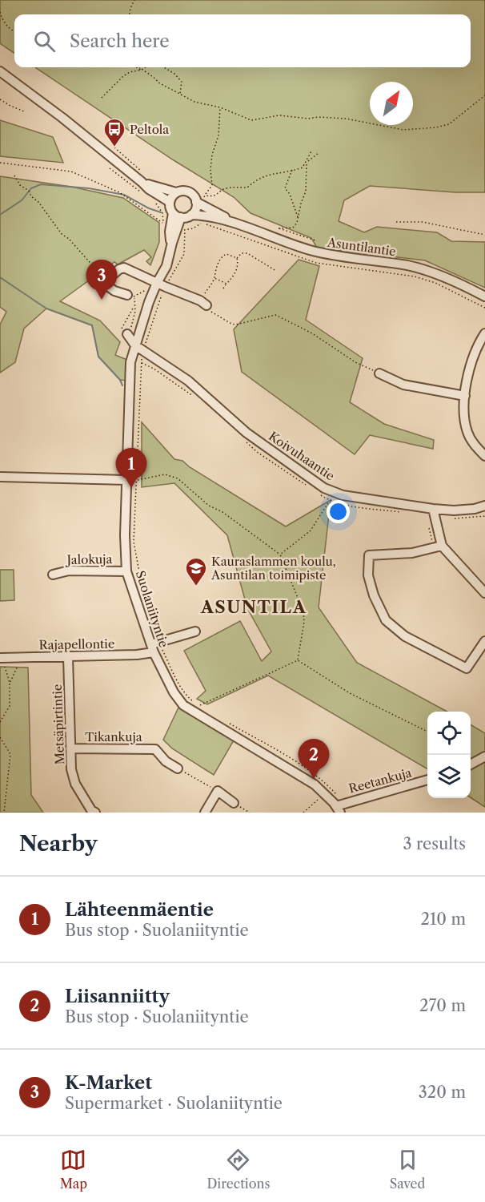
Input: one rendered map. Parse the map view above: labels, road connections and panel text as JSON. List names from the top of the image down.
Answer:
{
  "streets": {
    "street": [
      "Asuntilantie",
      "Koivuhaantie",
      "Jalokuja",
      "Suolaniityntie",
      "Rajapellontie",
      "Metsäpirtintie",
      "Tikankuja",
      "Reetankuja"
    ]
  },
  "crossings": [
    ["Asuntilantie", "Suolaniityntie"],
    ["Koivuhaantie", "Suolaniityntie"],
    ["Jalokuja", "Suolaniityntie"],
    ["Suolaniityntie", "Rajapellontie"],
    ["Suolaniityntie", "Reetankuja"],
    ["Rajapellontie", "Metsäpirtintie"],
    ["Metsäpirtintie", "Tikankuja"]
  ],
  "districts": ["ASUNTILA"],
  "places": {
    "bus stop": ["Peltola"],
    "school or university": ["Kauraslammen koulu, Asuntilan toimipiste"]
  },
  "north": "top right",
  "page": {
    "search": "Search here",
    "pins": ["3", "1", "2"],
    "heading": ["Nearby", "3 results"],
    "list": [
      {
        "mark": "1",
        "name": "Lähteenmäentie",
        "note": "Bus stop · Suolaniityntie",
        "value": "210 m"
      },
      {
        "mark": "2",
        "name": "Liisanniitty",
        "note": "Bus stop · Suolaniityntie",
        "value": "270 m"
      },
      {
        "mark": "3",
        "name": "K-Market",
        "note": "Supermarket · Suolaniityntie",
        "value": "320 m"
      }
    ],
    "nav": ["Map", "Directions", "Saved"]
  }
}
